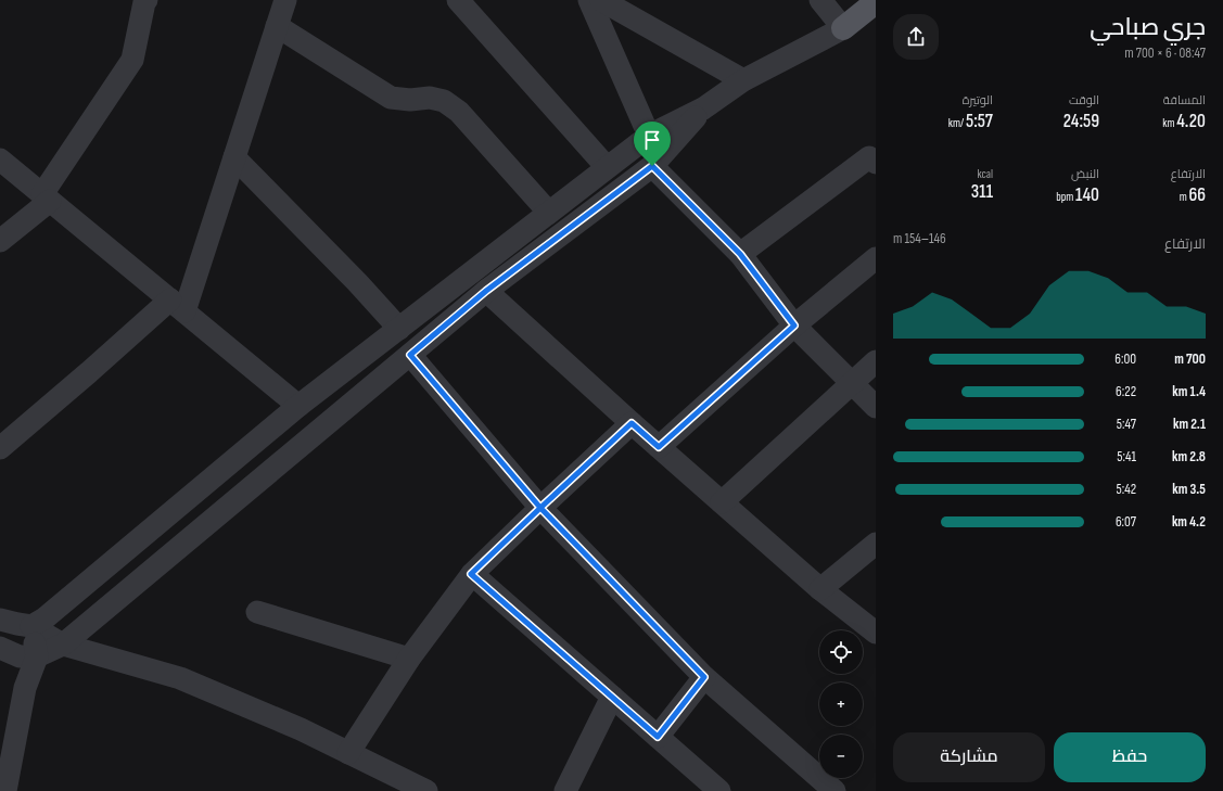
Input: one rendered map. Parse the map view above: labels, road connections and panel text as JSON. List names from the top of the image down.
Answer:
{
  "page": {
    "heading": ["جري صباحي", "08:47 · 6 × 700 m"],
    "stats": [
      ["المسافة", "4.20 km"],
      ["الوقت", "24:59"],
      ["الوتيرة", "5:57 /km"],
      ["الارتفاع", "66 m"],
      ["النبض", "140 bpm"],
      ["kcal", "311"]
    ],
    "chart": ["الارتفاع", "146–154 m"],
    "list": [
      {
        "name": "700 m",
        "note": "6:00"
      },
      {
        "name": "1.4 km",
        "note": "6:22"
      },
      {
        "name": "2.1 km",
        "note": "5:47"
      },
      {
        "name": "2.8 km",
        "note": "5:41"
      },
      {
        "name": "3.5 km",
        "note": "5:42"
      },
      {
        "name": "4.2 km",
        "note": "6:07"
      }
    ],
    "map_buttons": ["+", "−"],
    "buttons": ["حفظ", "مشاركة"]
  }
}
